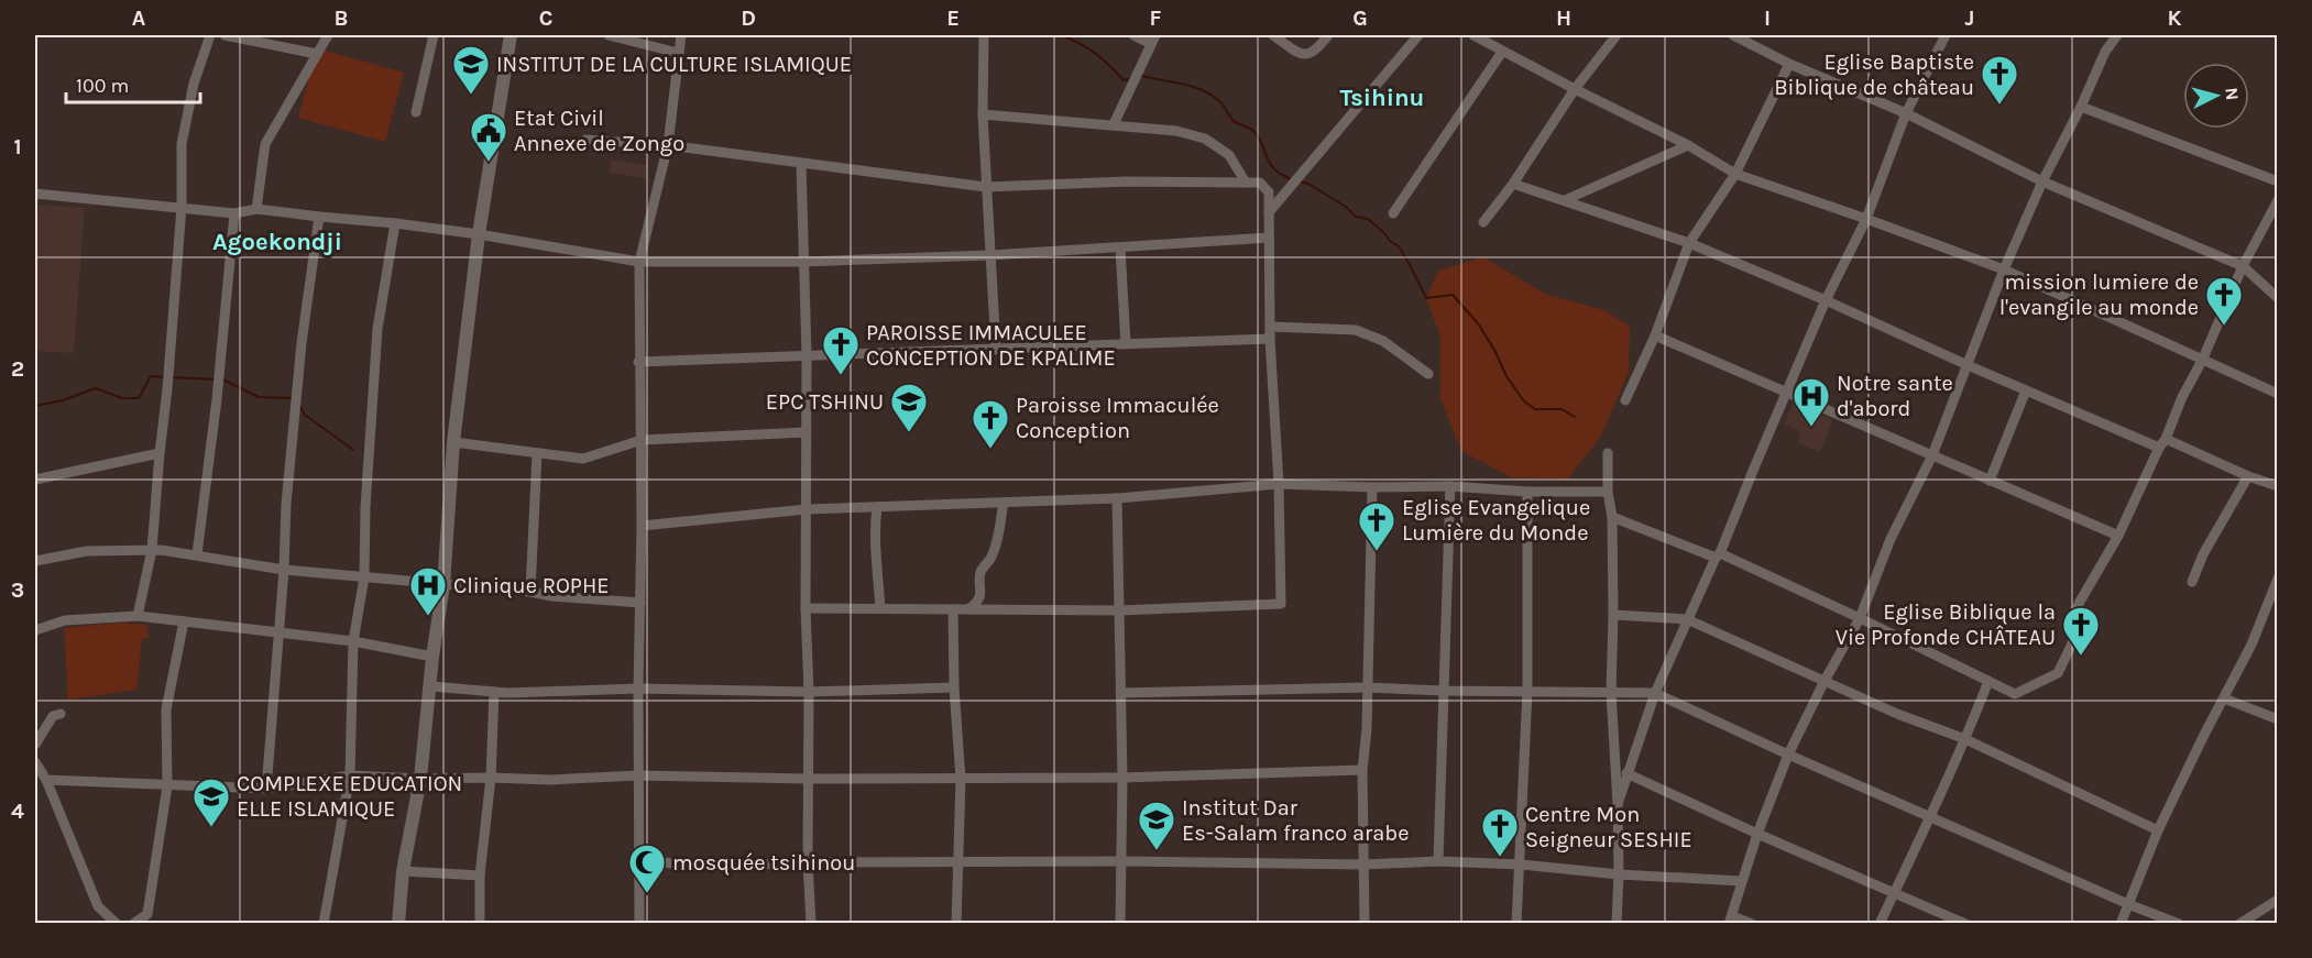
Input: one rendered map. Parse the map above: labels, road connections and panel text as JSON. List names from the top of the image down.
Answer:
{
  "districts": ["Tsihinu", "Agoekondji"],
  "places": {
    "school or university": [
      "INSTITUT DE LA CULTURE ISLAMIQUE",
      "EPC TSHINU",
      "COMPLEXE EDUCATION ELLE ISLAMIQUE",
      "Institut Dar Es-Salam franco arabe"
    ],
    "church": [
      "Eglise Baptiste Biblique de château",
      "mission lumiere de l'evangile au monde",
      "PAROISSE IMMACULEE CONCEPTION DE KPALIME",
      "Paroisse Immaculée Conception",
      "Eglise Evangelique Lumière du Monde",
      "Eglise Biblique la Vie Profonde CHÂTEAU",
      "Centre Mon Seigneur SESHIE"
    ],
    "public building": ["Etat Civil Annexe de Zongo"],
    "hospital": ["Notre sante d'abord", "Clinique ROPHE"],
    "mosque": ["mosquée tsihinou"]
  },
  "scale_bar": "100 m",
  "north": "right",
  "grid": {
    "columns": [
      "A",
      "B",
      "C",
      "D",
      "E",
      "F",
      "G",
      "H",
      "I",
      "J",
      "K"
    ],
    "rows": [
      "1",
      "2",
      "3",
      "4"
    ]
  }
}
